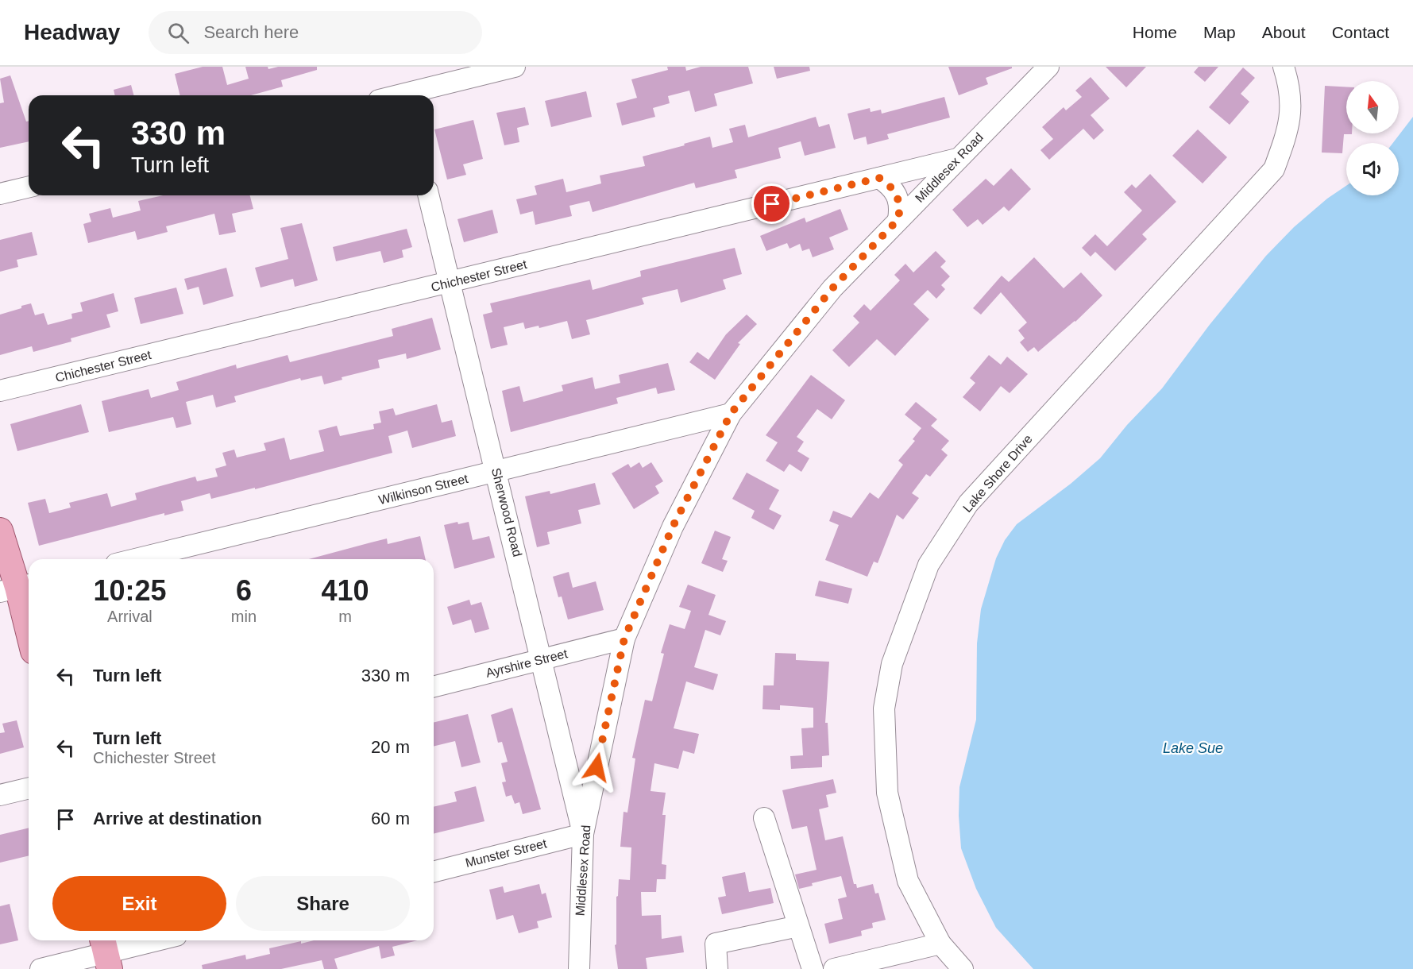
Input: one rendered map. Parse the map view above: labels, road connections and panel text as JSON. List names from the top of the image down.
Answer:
{
  "streets": {
    "street": [
      "Middlesex Road",
      "Chichester Street",
      "Lake Shore Drive",
      "Wilkinson Street",
      "Sherwood Road",
      "Ayrshire Street",
      "Munster Street"
    ]
  },
  "crossings": [
    ["Middlesex Road", "Chichester Street"],
    ["Middlesex Road", "Wilkinson Street"],
    ["Middlesex Road", "Sherwood Road"],
    ["Middlesex Road", "Ayrshire Street"],
    ["Middlesex Road", "Munster Street"],
    ["Chichester Street", "Sherwood Road"],
    ["Wilkinson Street", "Sherwood Road"],
    ["Sherwood Road", "Ayrshire Street"],
    ["Sherwood Road", "Munster Street"]
  ],
  "water": ["Lake Sue"],
  "north": "top",
  "page": {
    "header": "Headway",
    "search": "Search here",
    "nav": [
      "Home",
      "Map",
      "About",
      "Contact"
    ],
    "turn": ["330 m", "Turn left"],
    "eta": [
      "10:25",
      "Arrival",
      "6",
      "min",
      "410",
      "m"
    ],
    "list": [
      {
        "name": "Turn left",
        "value": "330 m"
      },
      {
        "name": "Turn left",
        "note": "Chichester Street",
        "value": "20 m"
      },
      {
        "name": "Arrive at destination",
        "value": "60 m"
      }
    ],
    "buttons": ["Exit", "Share"]
  }
}
